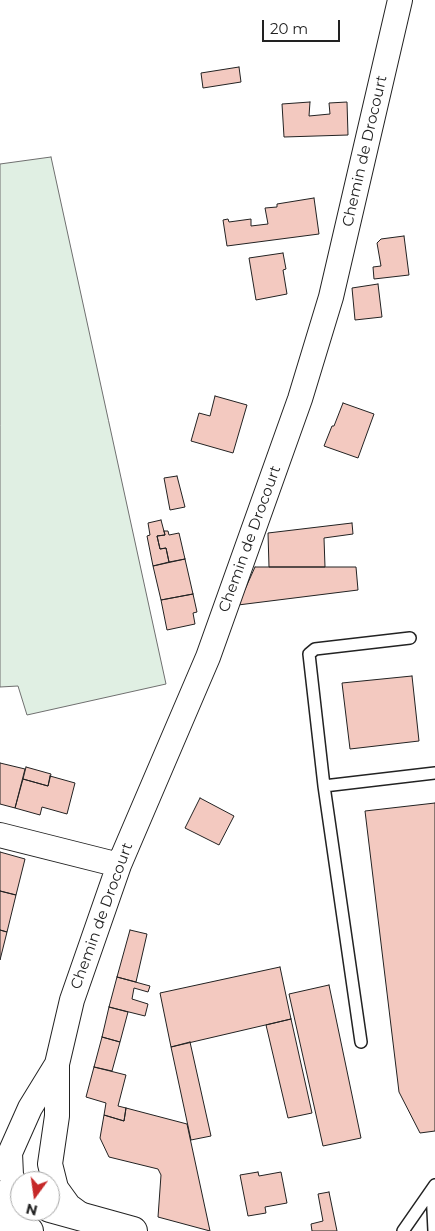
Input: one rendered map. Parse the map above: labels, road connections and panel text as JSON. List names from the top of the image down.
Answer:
{
  "streets": {
    "street": ["Chemin de Drocourt"]
  },
  "scale_bar": "20 m",
  "north": "bottom"
}
